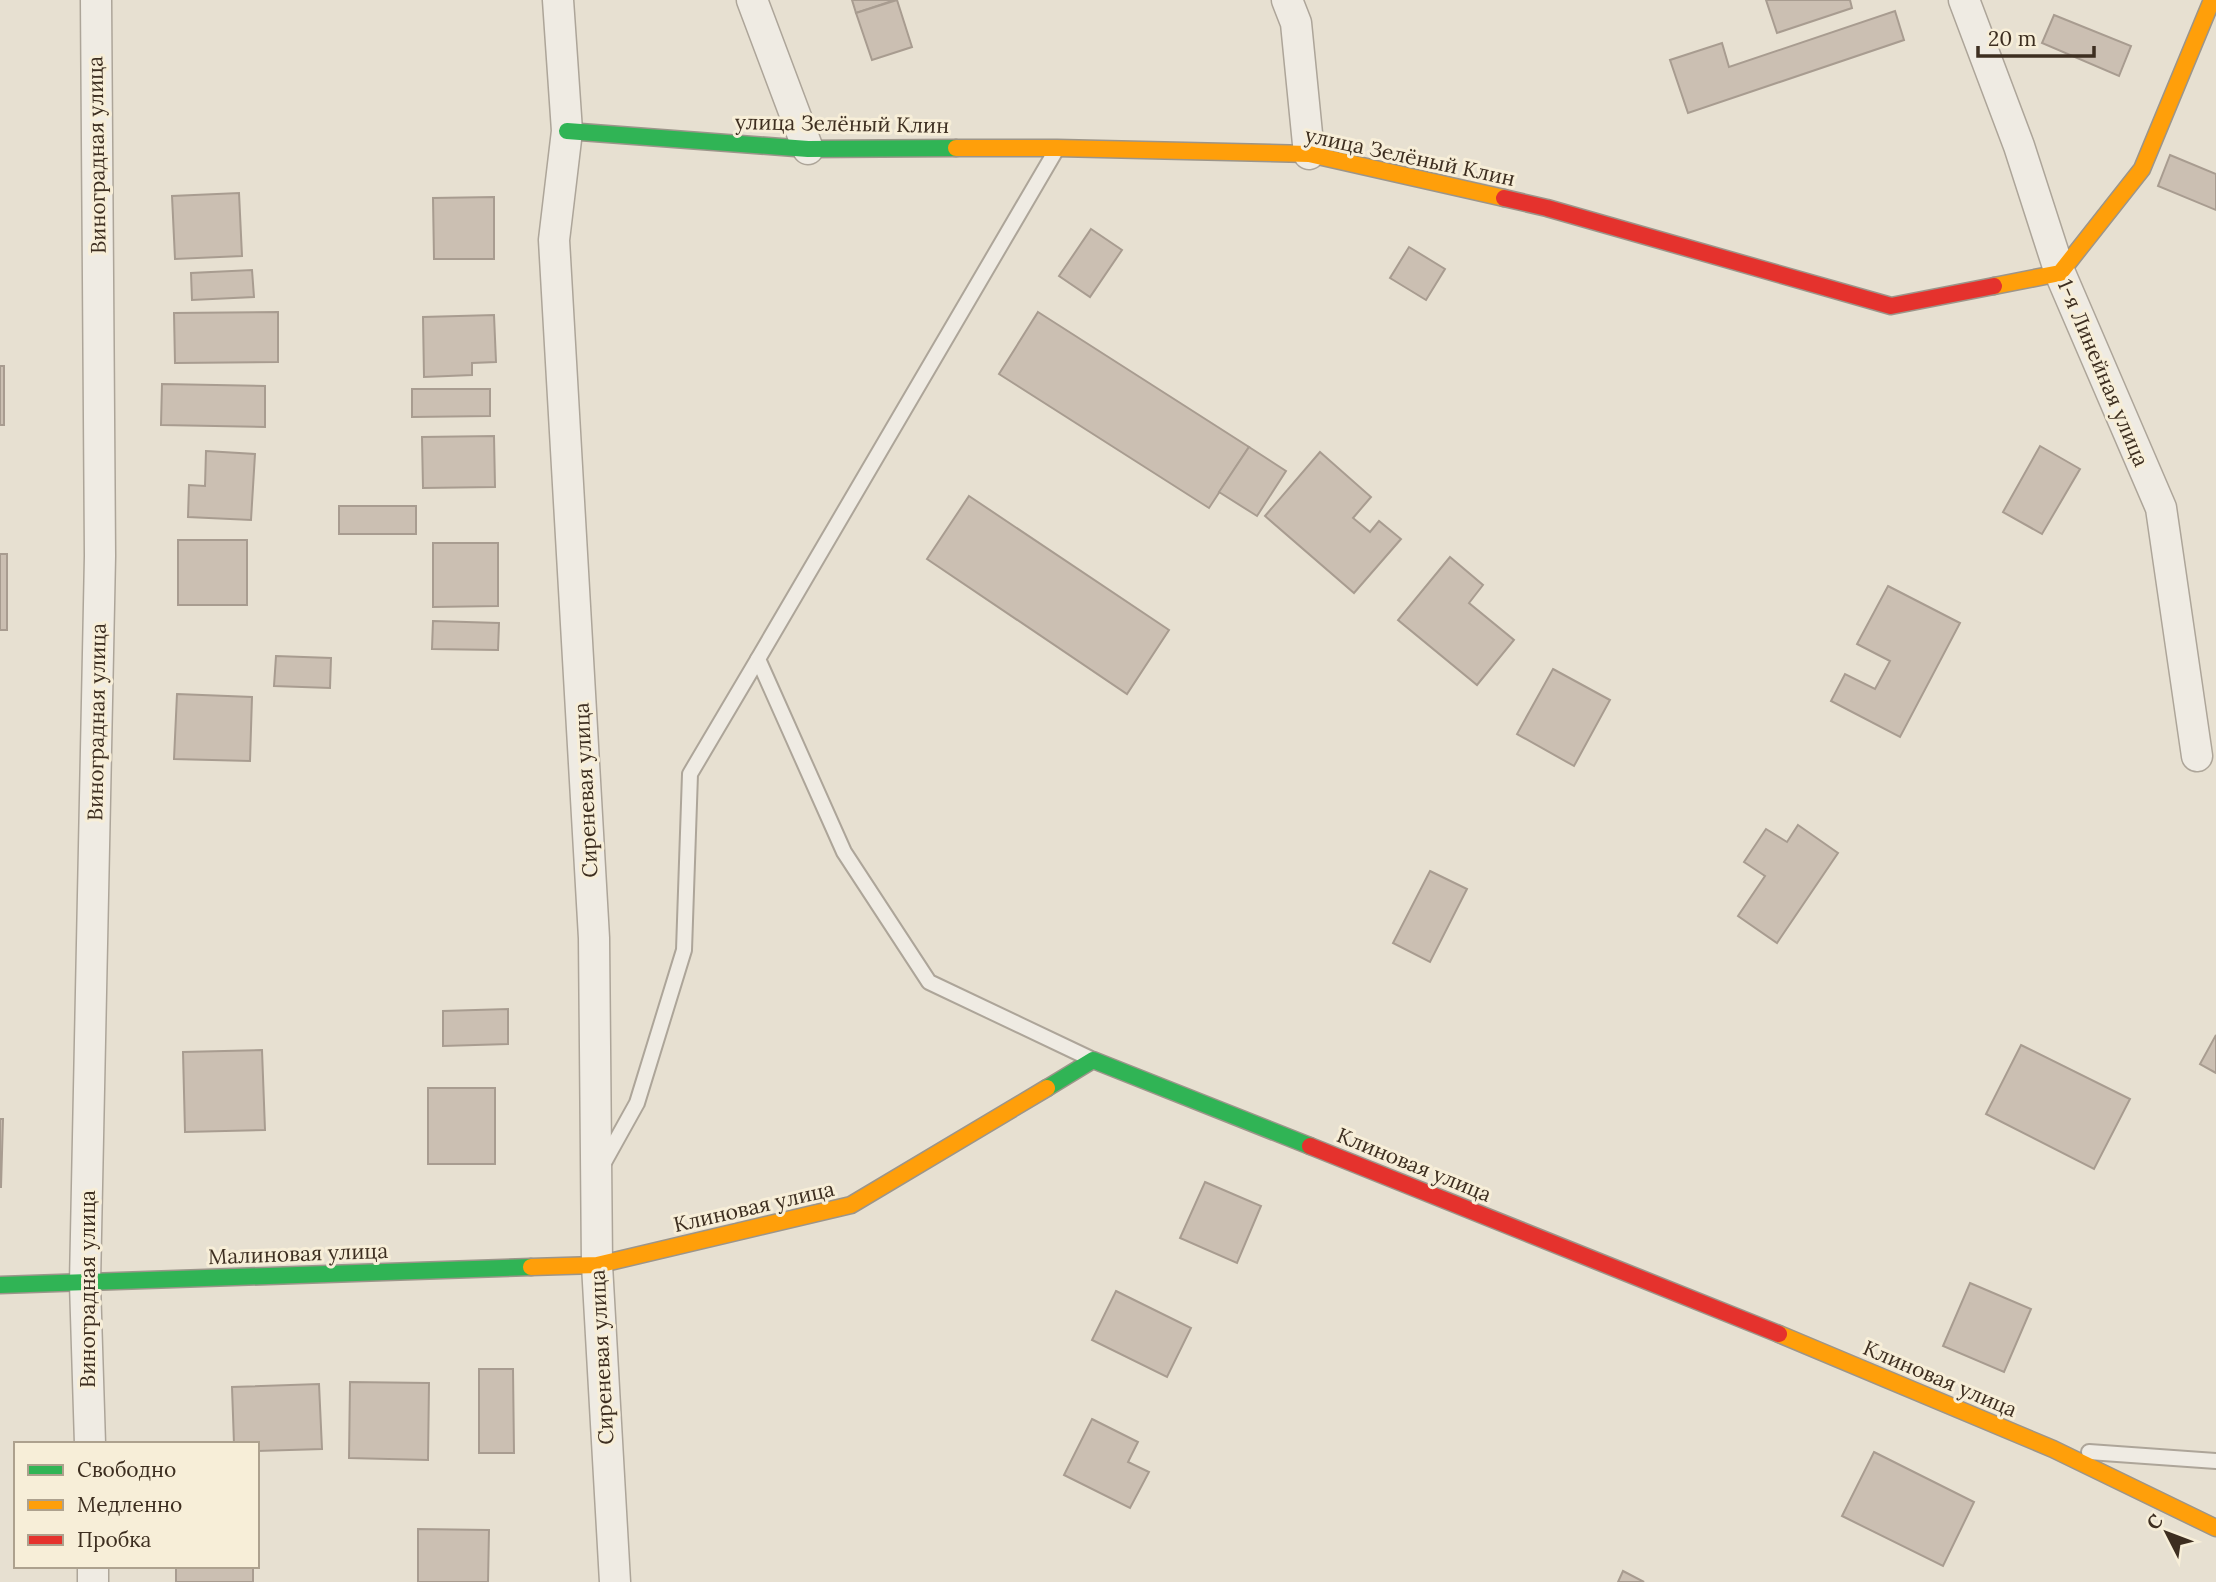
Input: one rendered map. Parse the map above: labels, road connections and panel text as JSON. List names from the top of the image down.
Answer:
{
  "streets": {
    "street": [
      "улица Зелёный Клин",
      "Виноградная улица",
      "1-я Линейная улица",
      "Сиреневая улица",
      "Клиновая улица",
      "Малиновая улица"
    ]
  },
  "crossings": [
    ["улица Зелёный Клин", "1-я Линейная улица"],
    ["улица Зелёный Клин", "Сиреневая улица"],
    ["Виноградная улица", "Малиновая улица"],
    ["Сиреневая улица", "Клиновая улица"],
    ["Сиреневая улица", "Малиновая улица"],
    ["Клиновая улица", "Малиновая улица"]
  ],
  "legend": ["Свободно", "Медленно", "Пробка"],
  "scale_bar": "20 m",
  "north": "top left"
}
